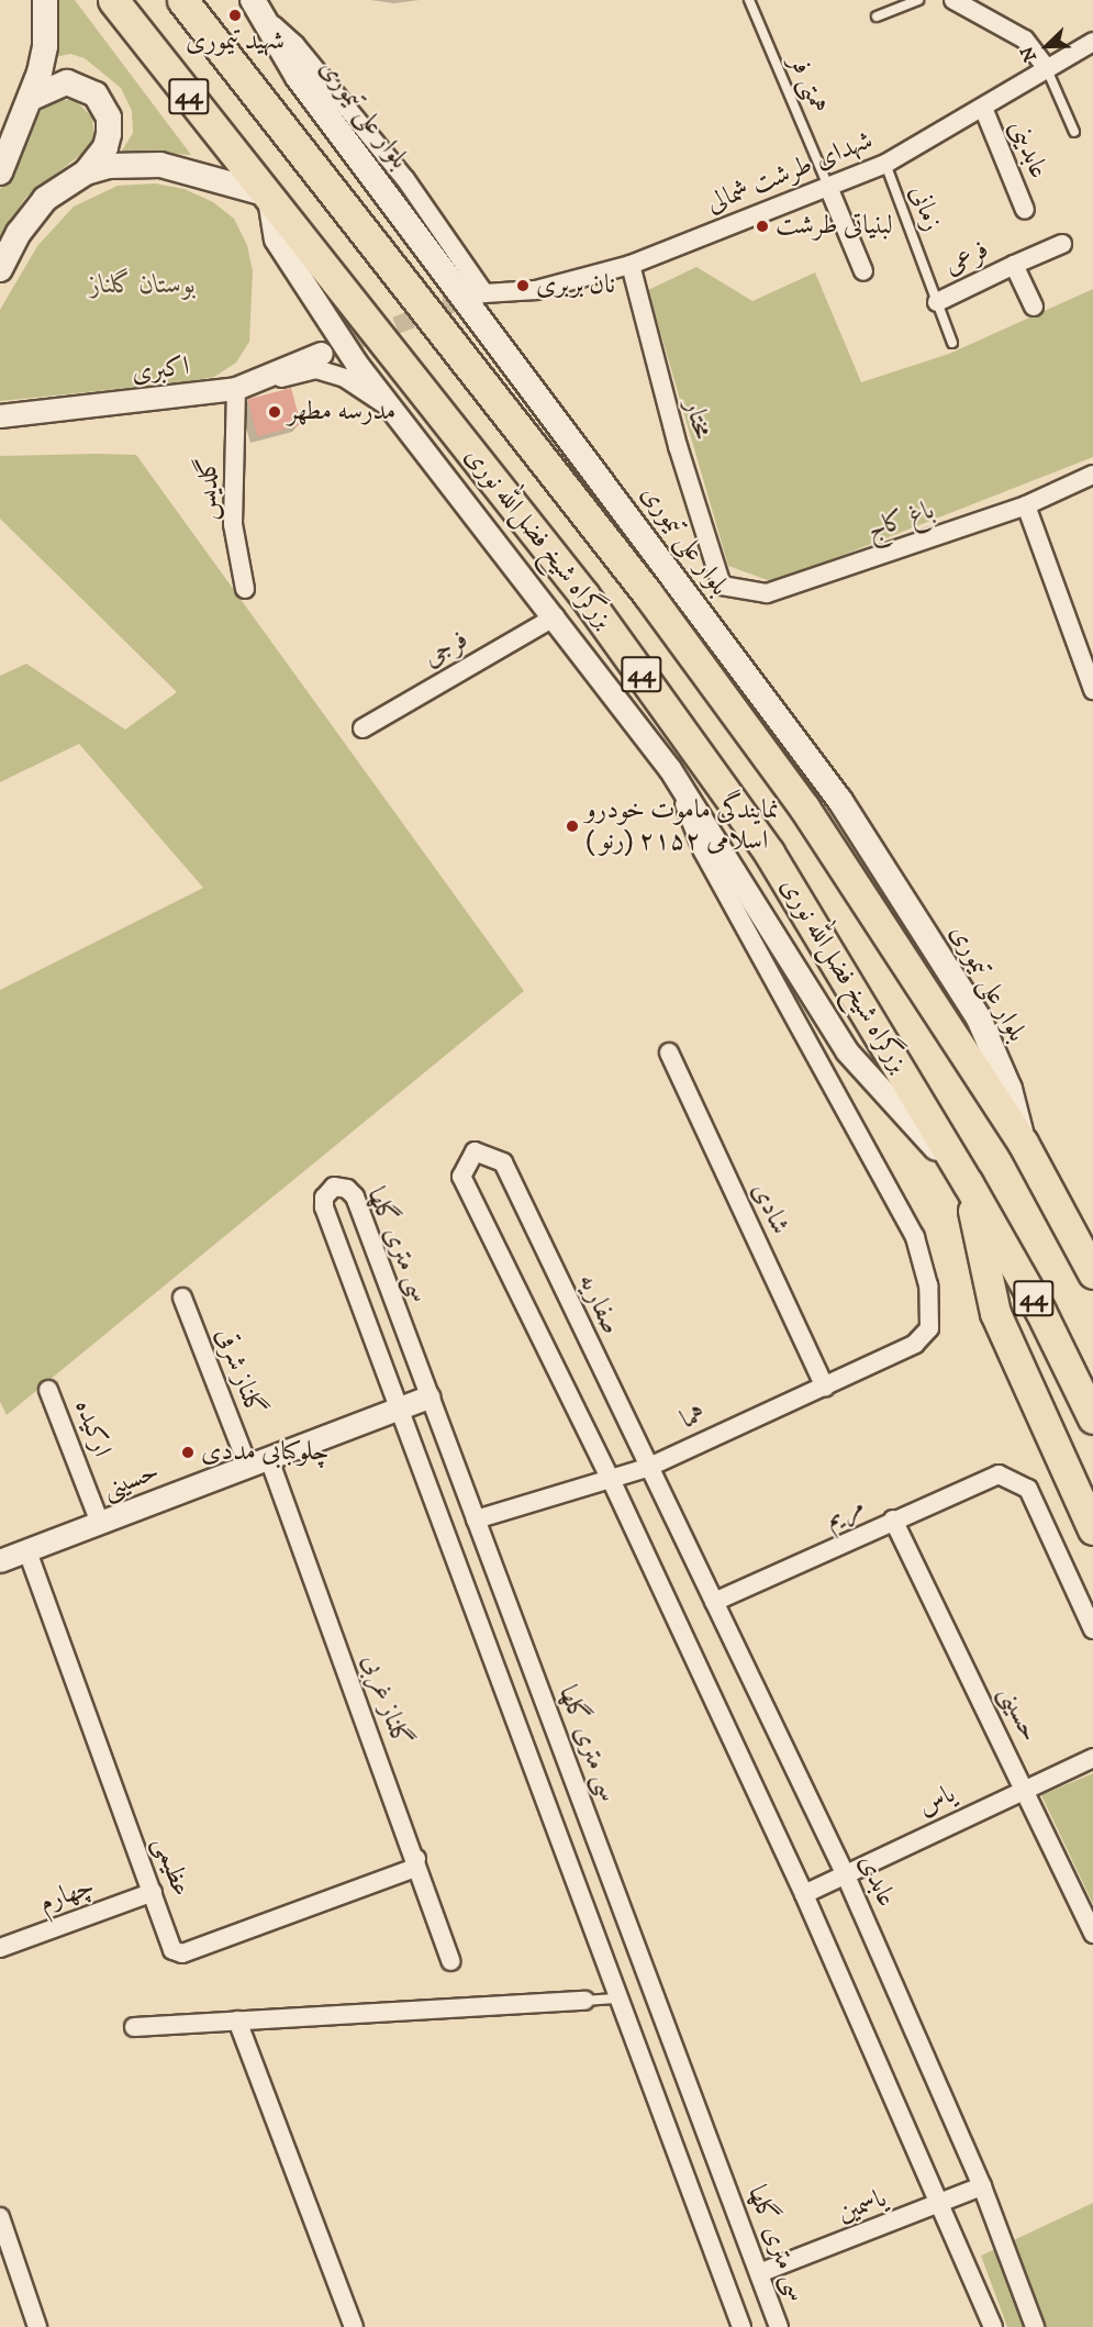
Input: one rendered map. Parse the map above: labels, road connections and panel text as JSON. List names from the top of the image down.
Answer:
{
  "streets": {
    "highway": ["44", "بزرگراه شیخ فضل‌الله نوری"],
    "main road": ["بلوار علی تیموری"],
    "street": [
      "عابدینی",
      "شهدای طرشت شمالی",
      "فرعی",
      "اکبری",
      "مختار",
      "گلدیس",
      "باغ کاج",
      "فرجی",
      "شادی",
      "سی متری گلها",
      "صفاریه",
      "گلناز شرقی",
      "هما",
      "ارکیده",
      "حسینی",
      "مریم",
      "گلناز غربی",
      "یاس",
      "عظیمی",
      "عابدی",
      "چهارم",
      "یاسمین"
    ],
    "lane": ["همتی فر", "زمانی"]
  },
  "crossings": [
    ["همتی فر", "شهدای طرشت شمالی"],
    ["بلوار علی تیموری", "شهدای طرشت شمالی"],
    ["بلوار علی تیموری", "بزرگراه شیخ فضل‌الله نوری"],
    ["عابدینی", "شهدای طرشت شمالی"],
    ["شهدای طرشت شمالی", "زمانی"],
    ["شهدای طرشت شمالی", "مختار"],
    ["زمانی", "فرعی"],
    ["اکبری", "گلدیس"],
    ["مختار", "باغ کاج"],
    ["شادی", "هما"],
    ["سی متری گلها", "هما"],
    ["سی متری گلها", "حسینی"],
    ["سی متری گلها", "یاسمین"],
    ["صفاریه", "هما"],
    ["صفاریه", "عابدی"],
    ["گلناز شرقی", "حسینی"],
    ["هما", "عابدی"],
    ["ارکیده", "حسینی"],
    ["حسینی", "مریم"],
    ["حسینی", "گلناز غربی"],
    ["حسینی", "یاس"],
    ["حسینی", "عظیمی"],
    ["مریم", "عابدی"],
    ["گلناز غربی", "عظیمی"],
    ["یاس", "عابدی"],
    ["عظیمی", "چهارم"],
    ["عابدی", "یاسمین"]
  ],
  "parks": ["بوستان گلناز"],
  "places": [
    "شهید تیموری",
    "لبنیاتی طرشت",
    "نان بربری",
    "مدرسه مطهر",
    "نمایندگی ماموت خودرو ( رنو) اسلامی ۲۱۵۲",
    "چلوکبابی مددی"
  ],
  "north": "bottom left"
}
